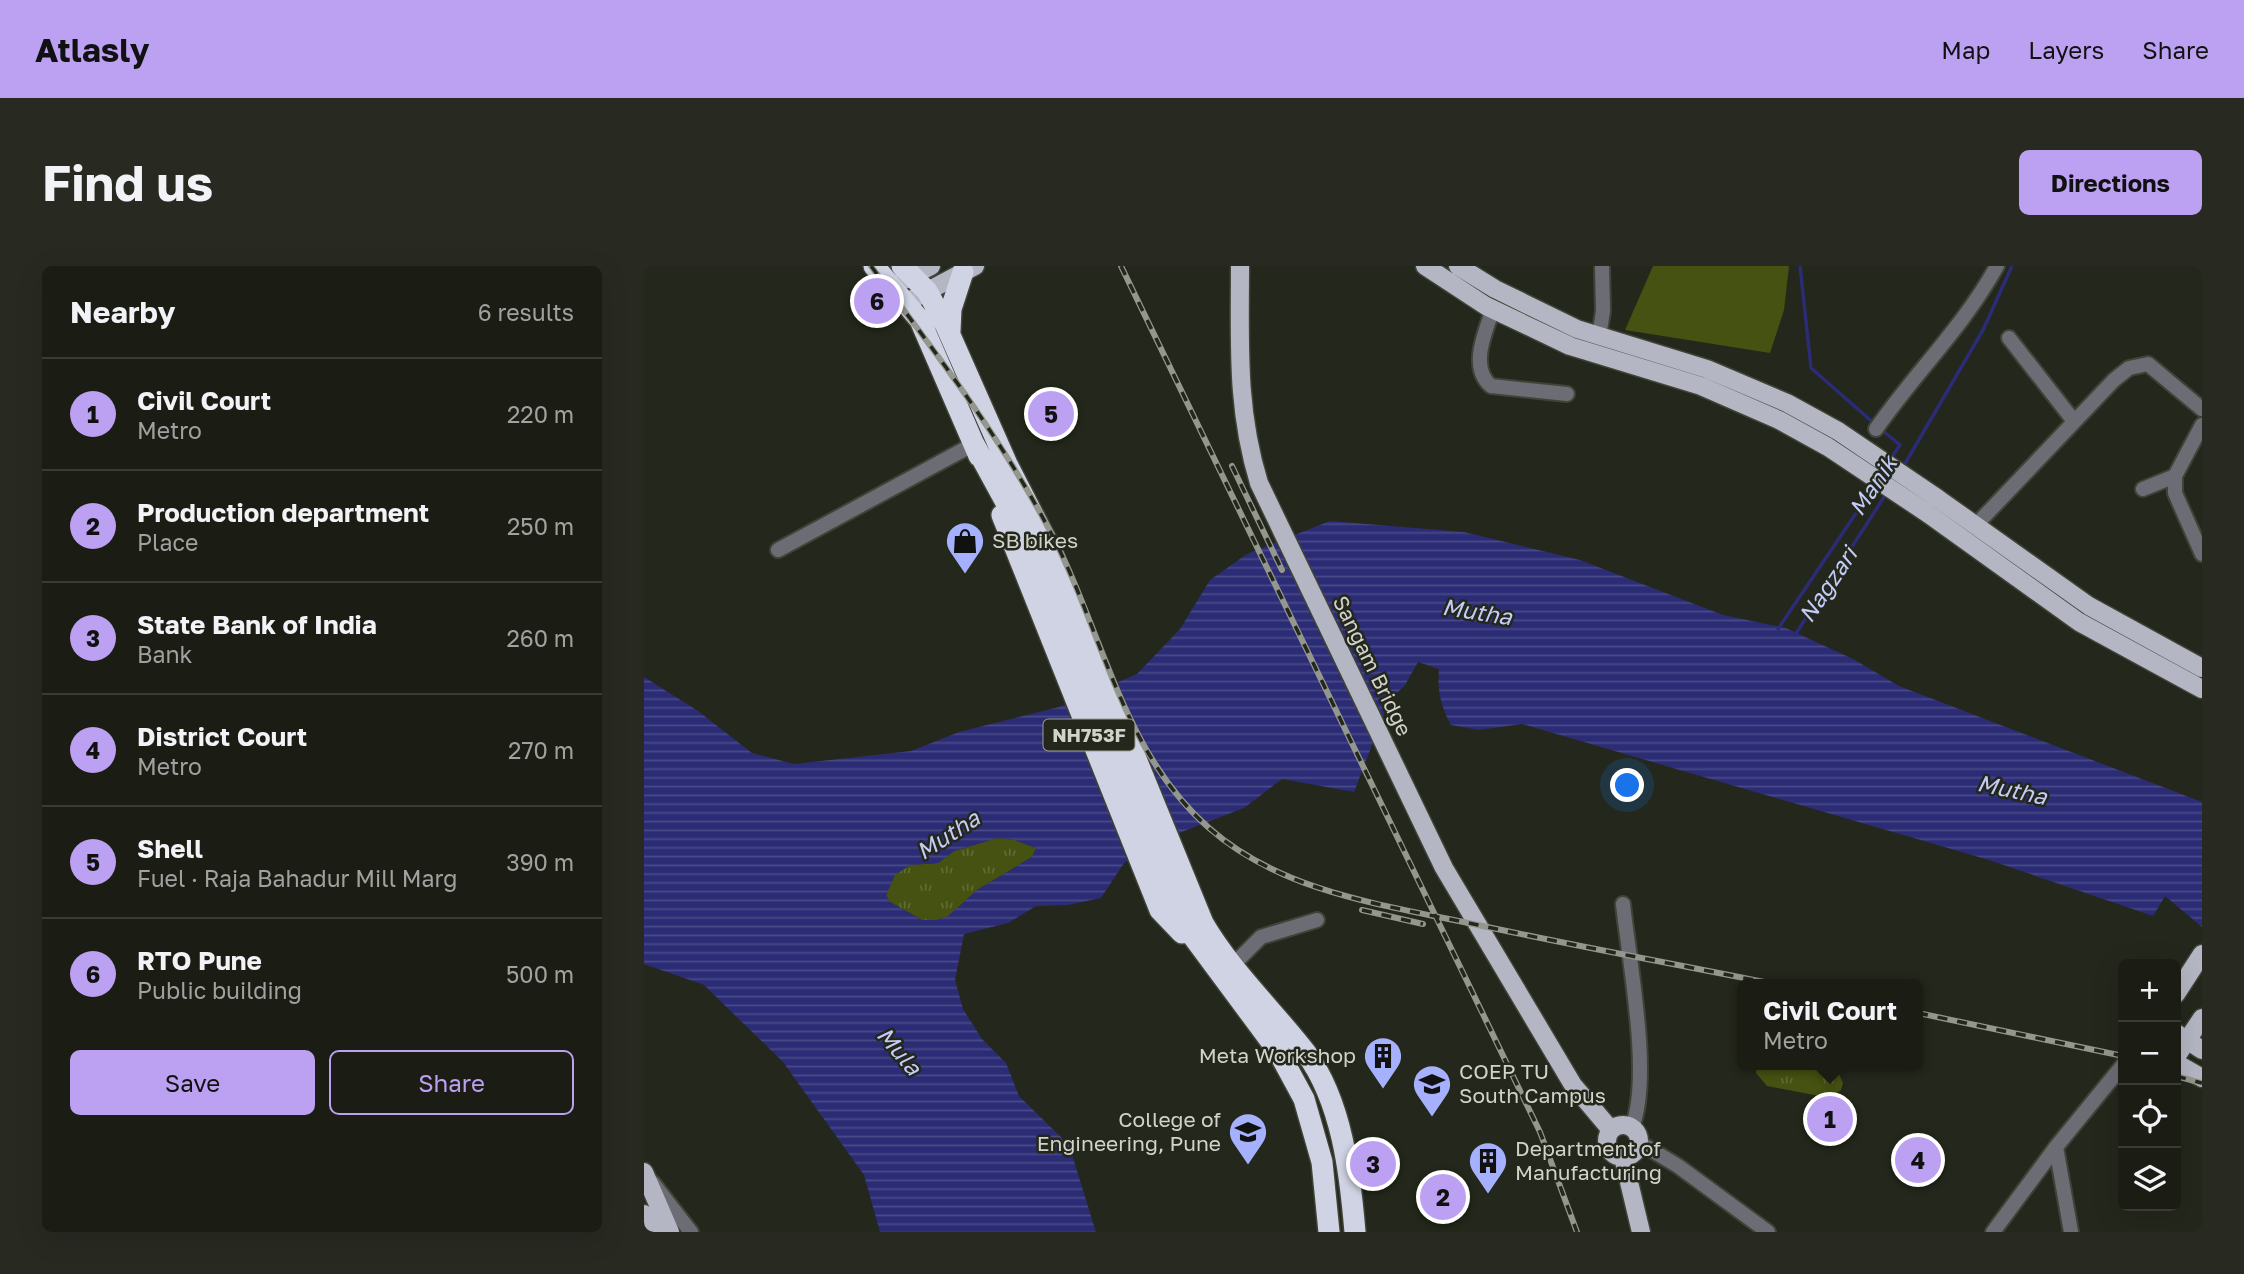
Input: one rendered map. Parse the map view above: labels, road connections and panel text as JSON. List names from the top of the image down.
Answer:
{
  "streets": {
    "highway": ["NH753F"],
    "main road": ["Sangam Bridge"]
  },
  "water": [
    "Manik",
    "Nagzari",
    "Mutha",
    "Mula"
  ],
  "places": {
    "shop": ["SB bikes"],
    "building": ["Meta Workshop", "Department of Manufacturing"],
    "school or university": ["COEP TU South Campus", "College of Engineering, Pune"]
  },
  "page": {
    "header": "Atlasly",
    "nav": ["Map", "Layers", "Share"],
    "buttons": [
      "Directions",
      ["Save", "Share"]
    ],
    "title": "Find us",
    "heading": ["Nearby", "6 results"],
    "pins": [
      "6",
      "5",
      "1",
      "4",
      "3",
      "2"
    ],
    "list": [
      {
        "mark": "1",
        "name": "Civil Court",
        "note": "Metro",
        "value": "220 m"
      },
      {
        "mark": "2",
        "name": "Production department",
        "note": "Place",
        "value": "250 m"
      },
      {
        "mark": "3",
        "name": "State Bank of India",
        "note": "Bank",
        "value": "260 m"
      },
      {
        "mark": "4",
        "name": "District Court",
        "note": "Metro",
        "value": "270 m"
      },
      {
        "mark": "5",
        "name": "Shell",
        "note": "Fuel · Raja Bahadur Mill Marg",
        "value": "390 m"
      },
      {
        "mark": "6",
        "name": "RTO Pune",
        "note": "Public building",
        "value": "500 m"
      }
    ],
    "map_buttons": ["+", "−"],
    "popup": ["Civil Court", "Metro"]
  }
}
